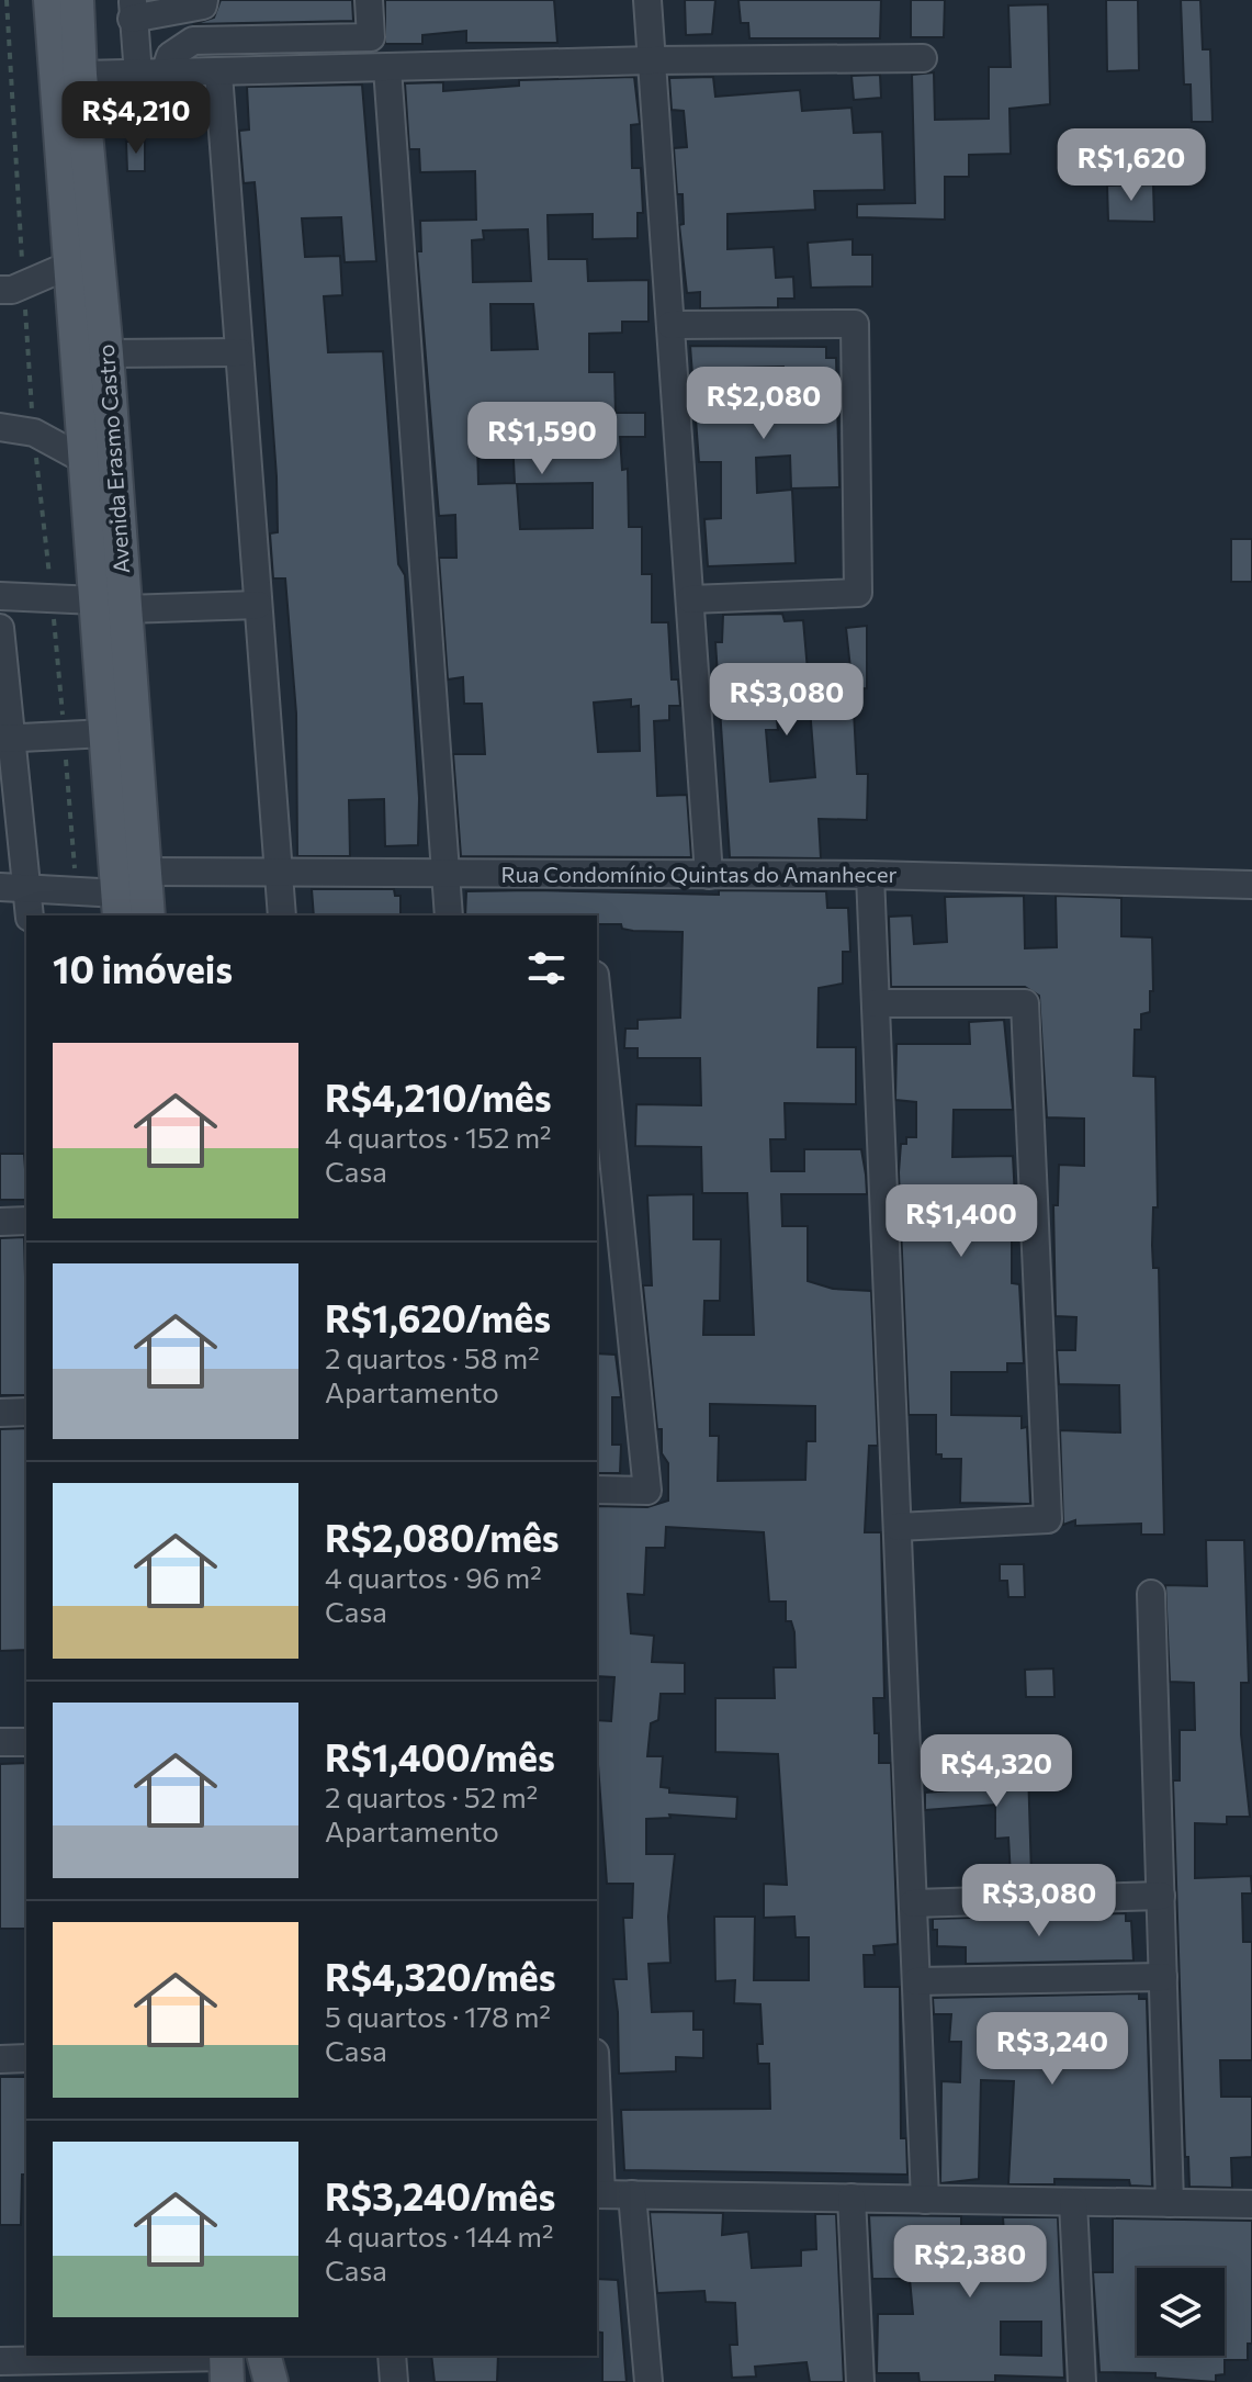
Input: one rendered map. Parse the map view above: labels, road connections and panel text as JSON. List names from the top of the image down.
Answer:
{
  "streets": {
    "main road": ["Avenida Erasmo Castro"],
    "street": ["Rua Condomínio Quintas do Amanhecer"]
  },
  "crossings": [
    ["Avenida Erasmo Castro", "Rua Condomínio Quintas do Amanhecer"]
  ],
  "page": {
    "price": [
      "R$4,210",
      "R$1,620",
      "R$2,080",
      "R$1,590",
      "R$3,080",
      "R$1,400",
      "R$4,320",
      "R$3,080",
      "R$3,240",
      "R$2,380"
    ],
    "heading": "10 imóveis",
    "list": [
      {
        "name": "R$4,210/mês",
        "note": "4 quartos · 152 m² · Casa"
      },
      {
        "name": "R$1,620/mês",
        "note": "2 quartos · 58 m² · Apartamento"
      },
      {
        "name": "R$2,080/mês",
        "note": "4 quartos · 96 m² · Casa"
      },
      {
        "name": "R$1,400/mês",
        "note": "2 quartos · 52 m² · Apartamento"
      },
      {
        "name": "R$4,320/mês",
        "note": "5 quartos · 178 m² · Casa"
      },
      {
        "name": "R$3,240/mês",
        "note": "4 quartos · 144 m² · Casa"
      }
    ]
  }
}
